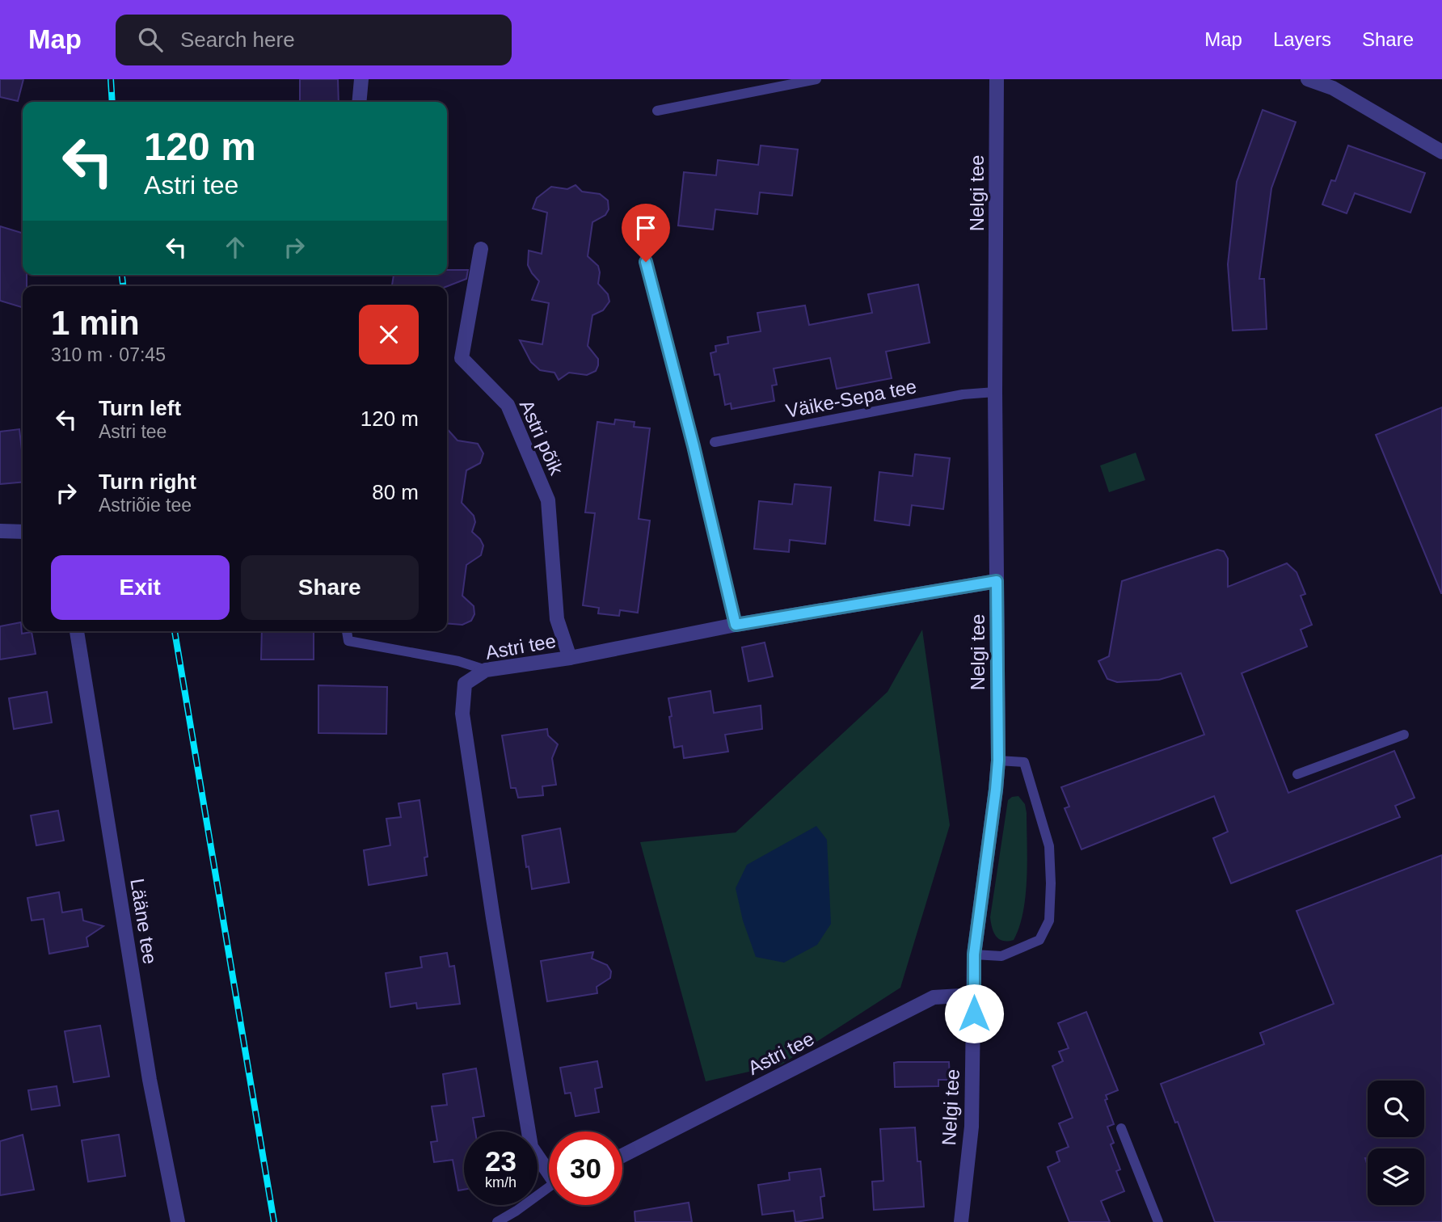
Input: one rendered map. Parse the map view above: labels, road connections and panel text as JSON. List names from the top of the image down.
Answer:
{
  "streets": {
    "street": [
      "Nelgi tee",
      "Astri põik",
      "Astri tee",
      "Lääne tee"
    ],
    "lane": ["Väike-Sepa tee"]
  },
  "crossings": [
    ["Nelgi tee", "Väike-Sepa tee"],
    ["Nelgi tee", "Astri tee"],
    ["Astri põik", "Astri tee"]
  ],
  "page": {
    "header": "Map",
    "search": "Search here",
    "nav": ["Map", "Layers", "Share"],
    "turn": ["120 m", "Astri tee"],
    "heading": ["1 min", "310 m · 07:45"],
    "list": [
      {
        "name": "Turn left",
        "note": "Astri tee",
        "value": "120 m"
      },
      {
        "name": "Turn right",
        "note": "Astriõie tee",
        "value": "80 m"
      }
    ],
    "buttons": ["Exit", "Share"],
    "speed": "23 km/h",
    "limit": "30"
  }
}
